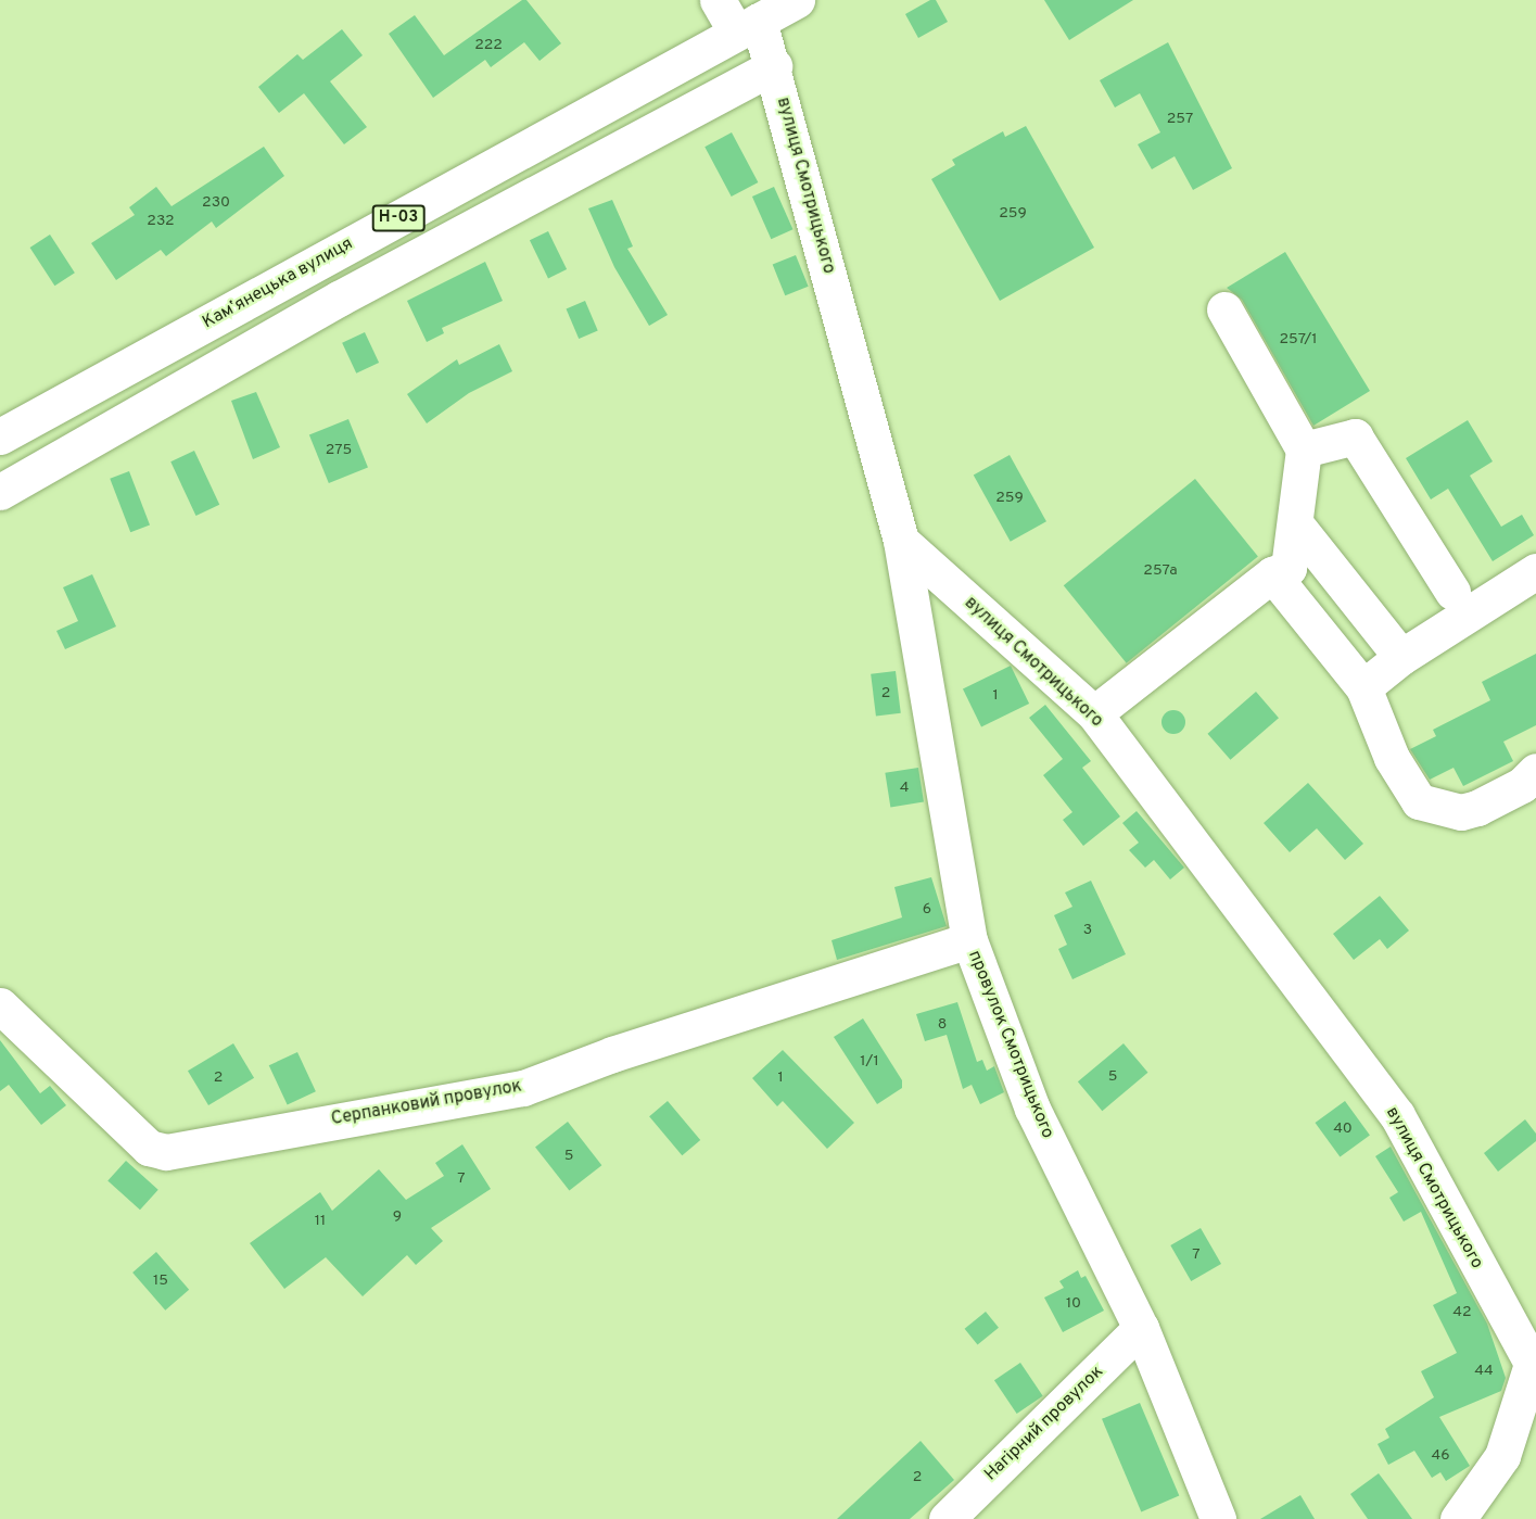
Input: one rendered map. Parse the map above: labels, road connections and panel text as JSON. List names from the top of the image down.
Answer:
{
  "streets": {
    "street": [
      "вулиця Смотрицького",
      "Н-03",
      "Камʼянецька вулиця",
      "провулок Смотрицького",
      "Серпанковий провулок",
      "Нагірний провулок"
    ]
  },
  "crossings": [
    ["вулиця Смотрицького", "Камʼянецька вулиця"],
    ["вулиця Смотрицького", "провулок Смотрицького"],
    ["провулок Смотрицького", "Серпанковий провулок"],
    ["провулок Смотрицького", "Нагірний провулок"]
  ],
  "house_numbers": [
    "222",
    "257",
    "230",
    "259",
    "232",
    "257/1",
    "275",
    "259",
    "257а",
    "2",
    "1",
    "4",
    "6",
    "3",
    "8",
    "1/1",
    "5",
    "2",
    "1",
    "40",
    "5",
    "7",
    "9",
    "11",
    "7",
    "15",
    "10",
    "42",
    "44",
    "46",
    "2"
  ]
}
